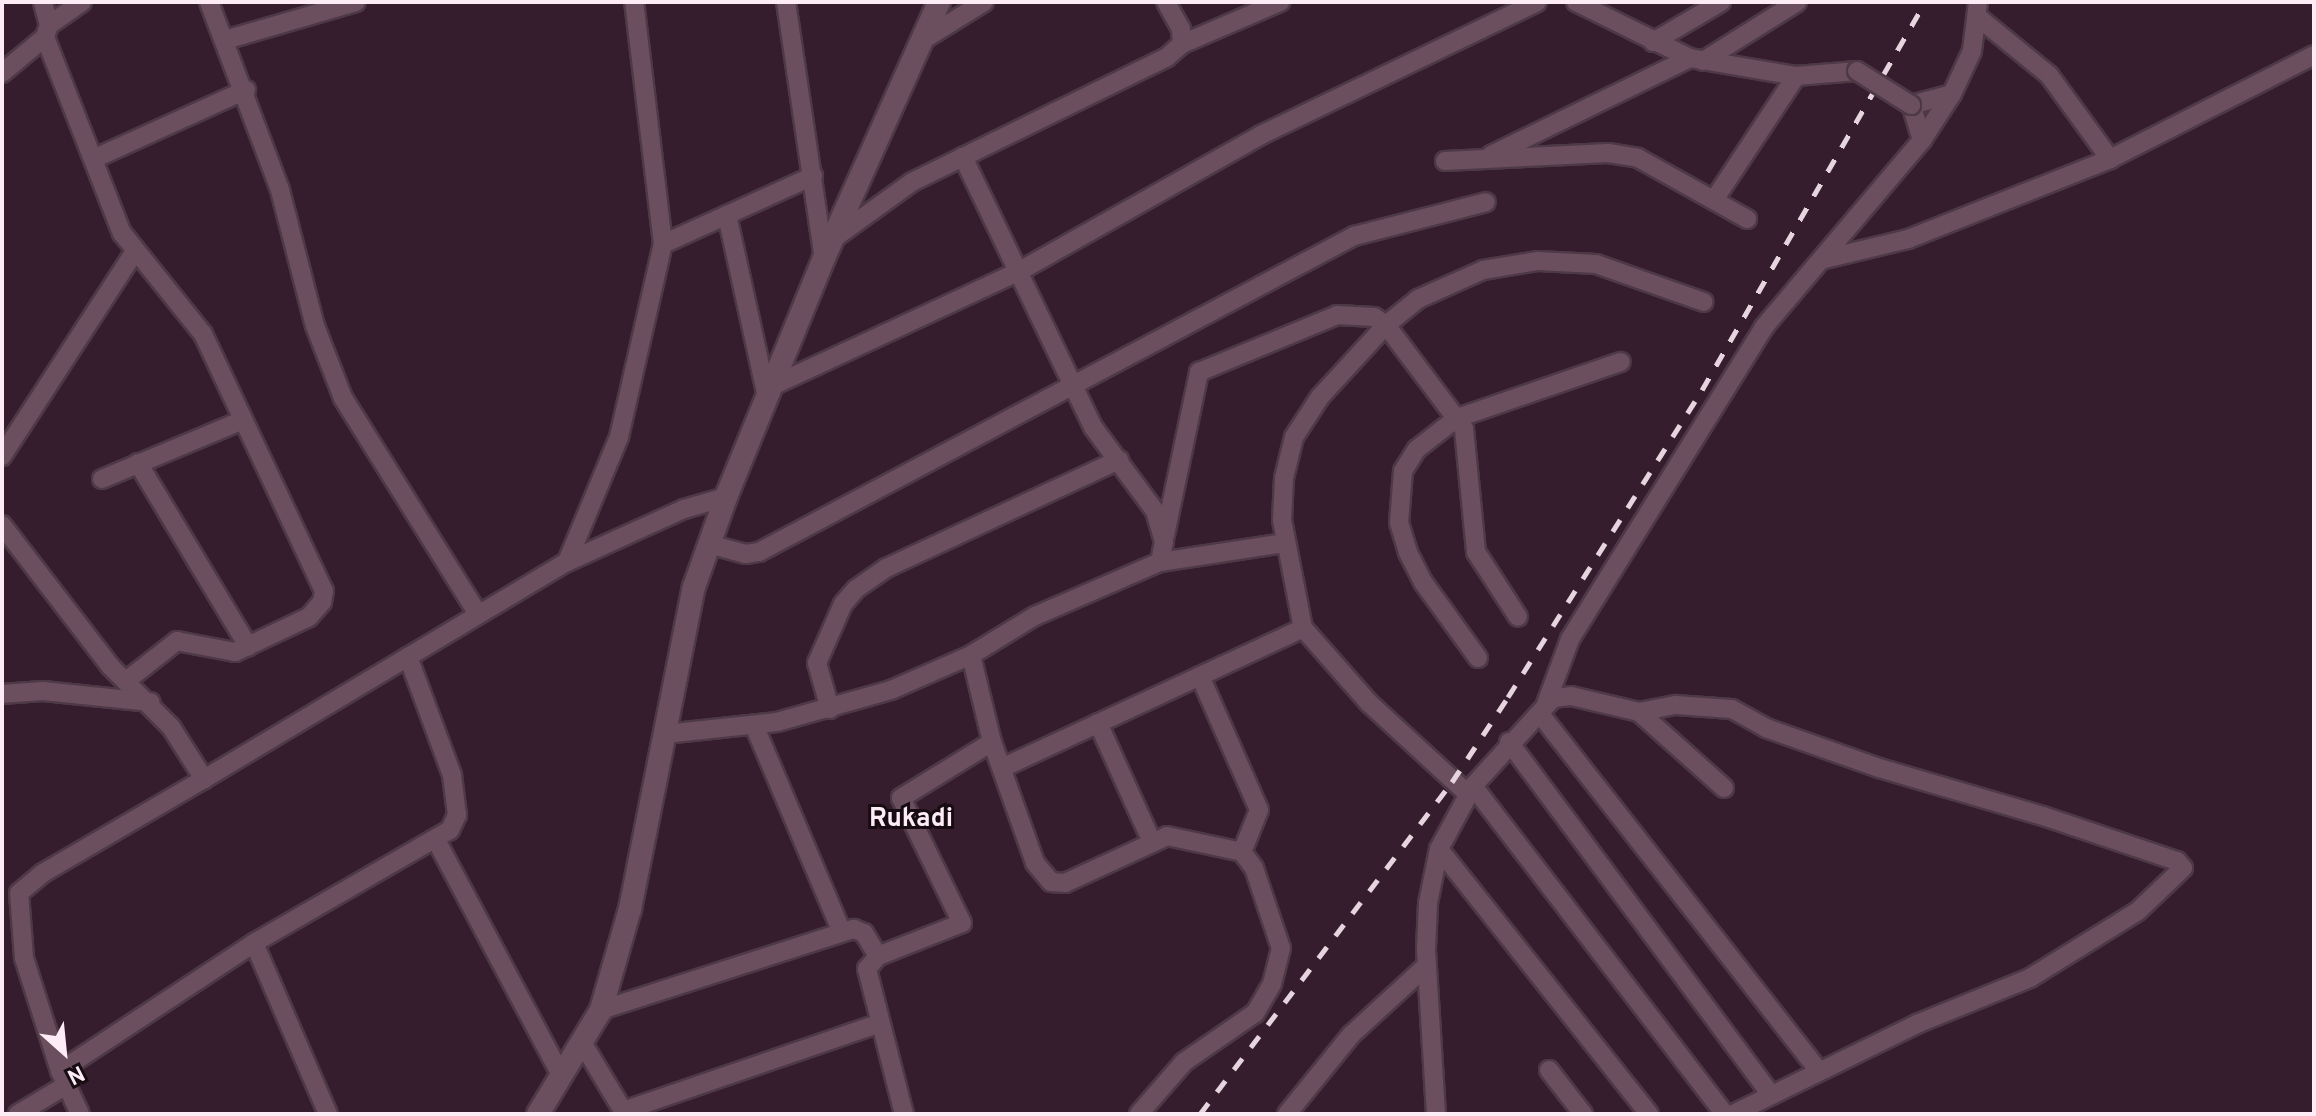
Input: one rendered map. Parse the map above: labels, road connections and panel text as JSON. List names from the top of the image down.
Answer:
{
  "districts": ["Rukadi"],
  "north": "bottom right"
}
